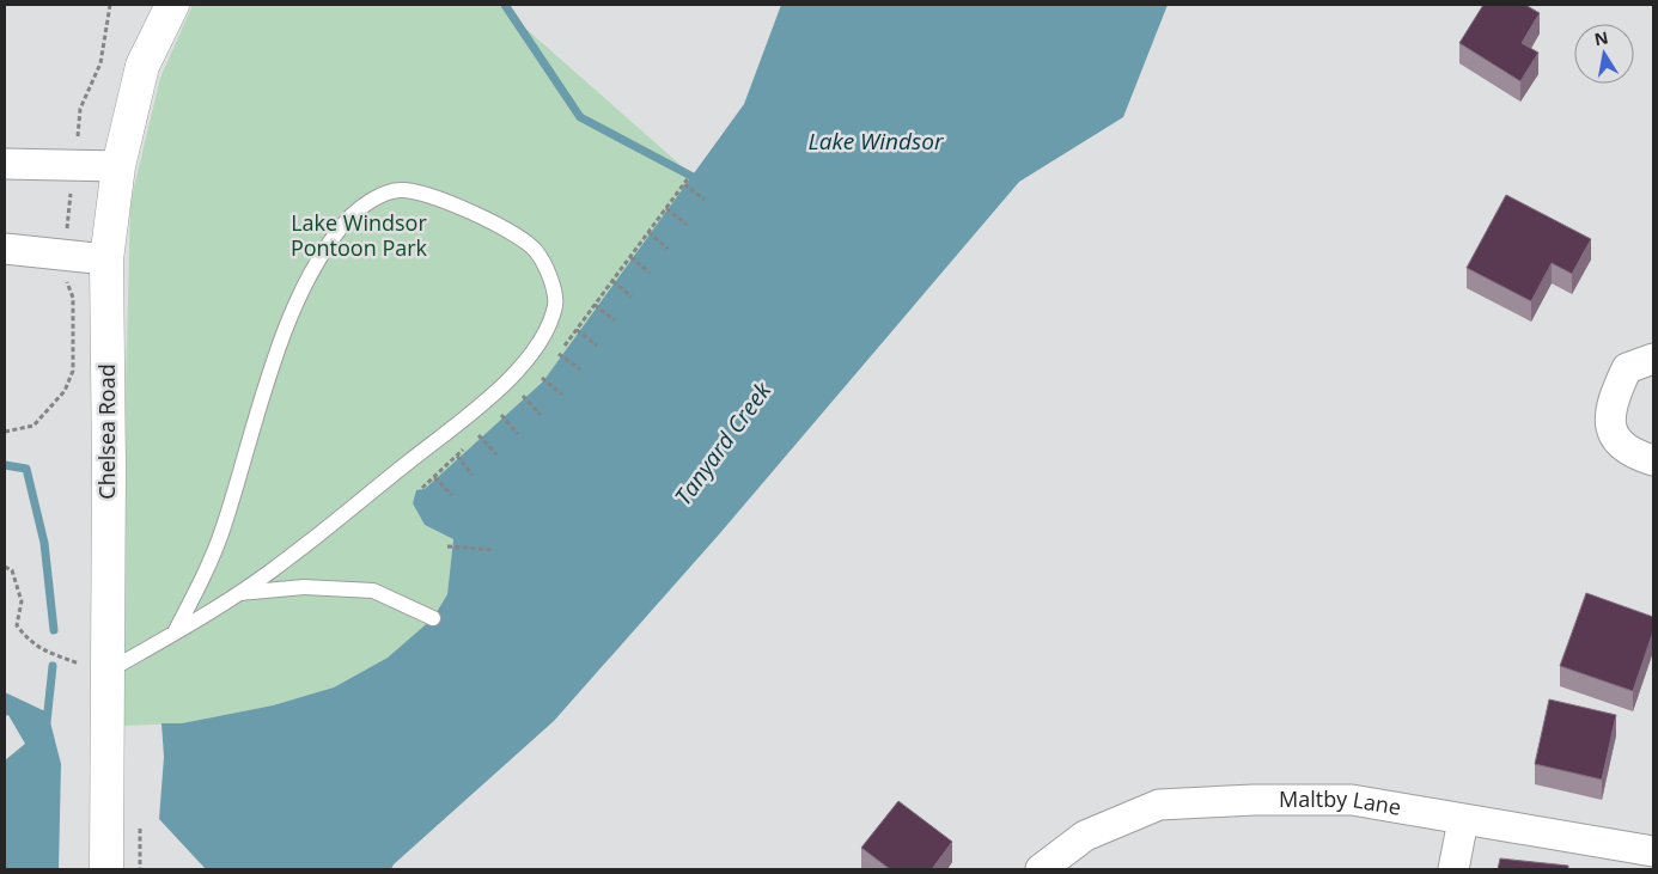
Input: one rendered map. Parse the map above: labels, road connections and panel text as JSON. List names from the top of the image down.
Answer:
{
  "streets": {
    "street": ["Chelsea Road", "Maltby Lane"]
  },
  "water": ["Lake Windsor", "Tanyard Creek"],
  "parks": ["Lake Windsor Pontoon Park"],
  "north": "top"
}
